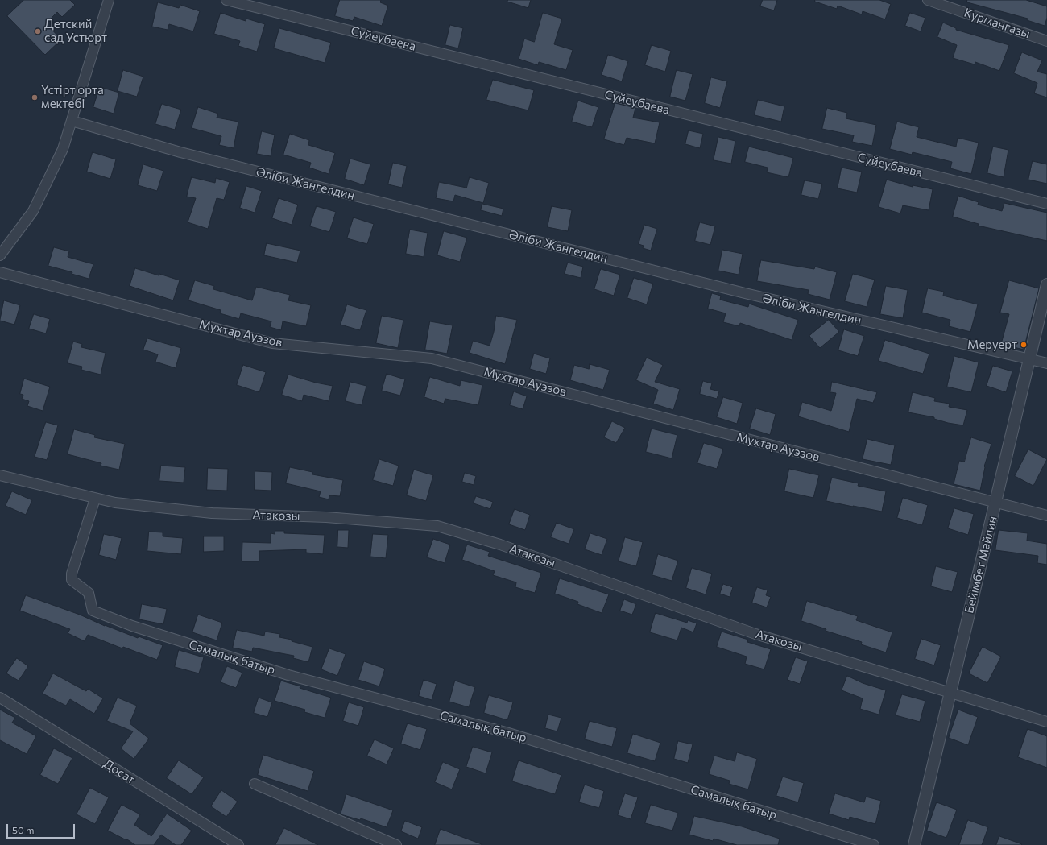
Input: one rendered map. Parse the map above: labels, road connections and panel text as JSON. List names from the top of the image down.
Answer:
{
  "streets": {
    "street": [
      "Курмангазы",
      "Суйеубаева",
      "Әліби Жангелдин",
      "Мухтар Ауэзов",
      "Атакозы",
      "Бейімбет Майлин",
      "Самалық батыр",
      "Досат"
    ]
  },
  "crossings": [
    ["Әліби Жангелдин", "Бейімбет Майлин"],
    ["Мухтар Ауэзов", "Бейімбет Майлин"],
    ["Атакозы", "Бейімбет Майлин"],
    ["Атакозы", "Самалық батыр"]
  ],
  "places": ["Детский сад Устюрт", "Үстірт орта мектебі", "Меруерт"],
  "scale_bar": "50 m"
}
